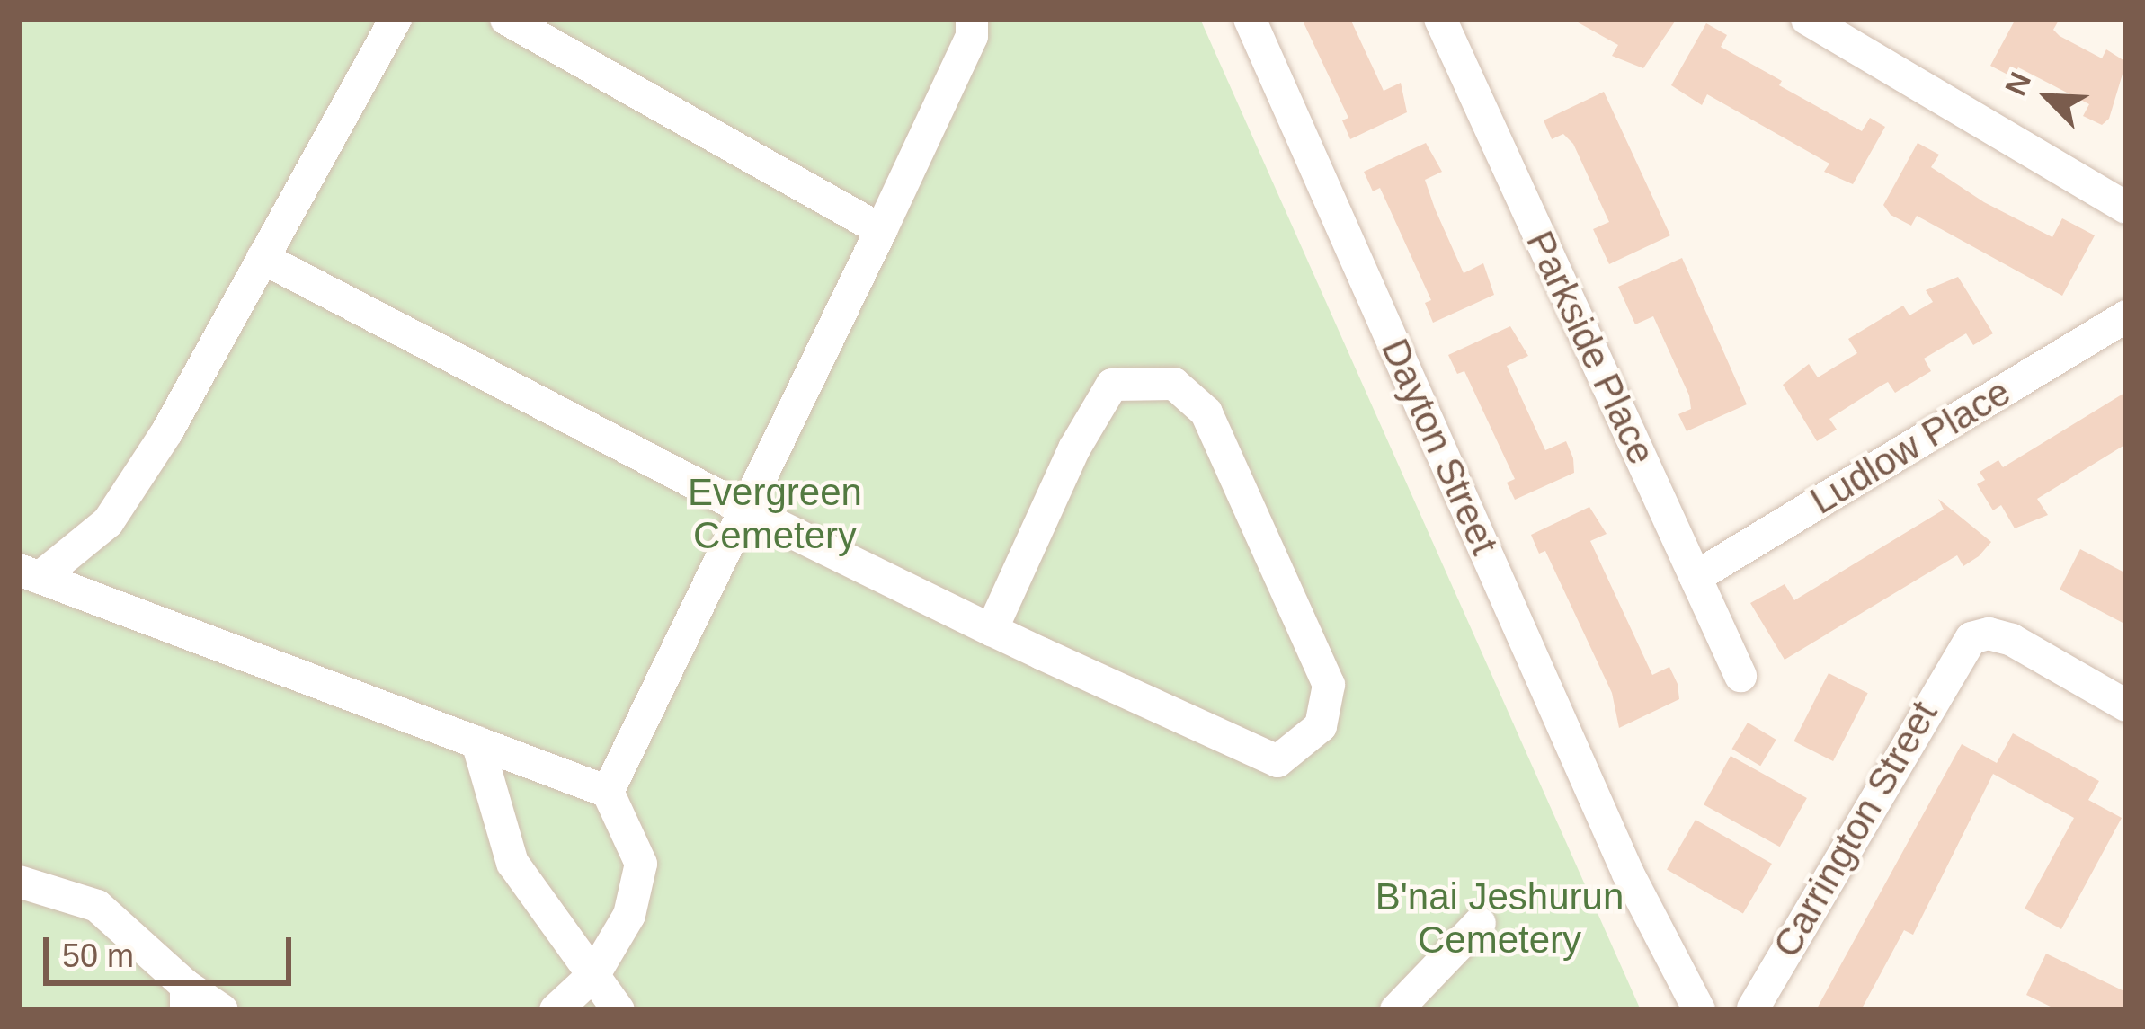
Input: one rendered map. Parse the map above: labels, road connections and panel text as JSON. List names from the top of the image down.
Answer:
{
  "streets": {
    "street": [
      "Parkside Place",
      "Dayton Street",
      "Ludlow Place",
      "Carrington Street"
    ]
  },
  "crossings": [
    ["Parkside Place", "Ludlow Place"]
  ],
  "parks": ["Evergreen Cemetery", "B'nai Jeshurun Cemetery"],
  "scale_bar": "50 m",
  "north": "top left"
}
